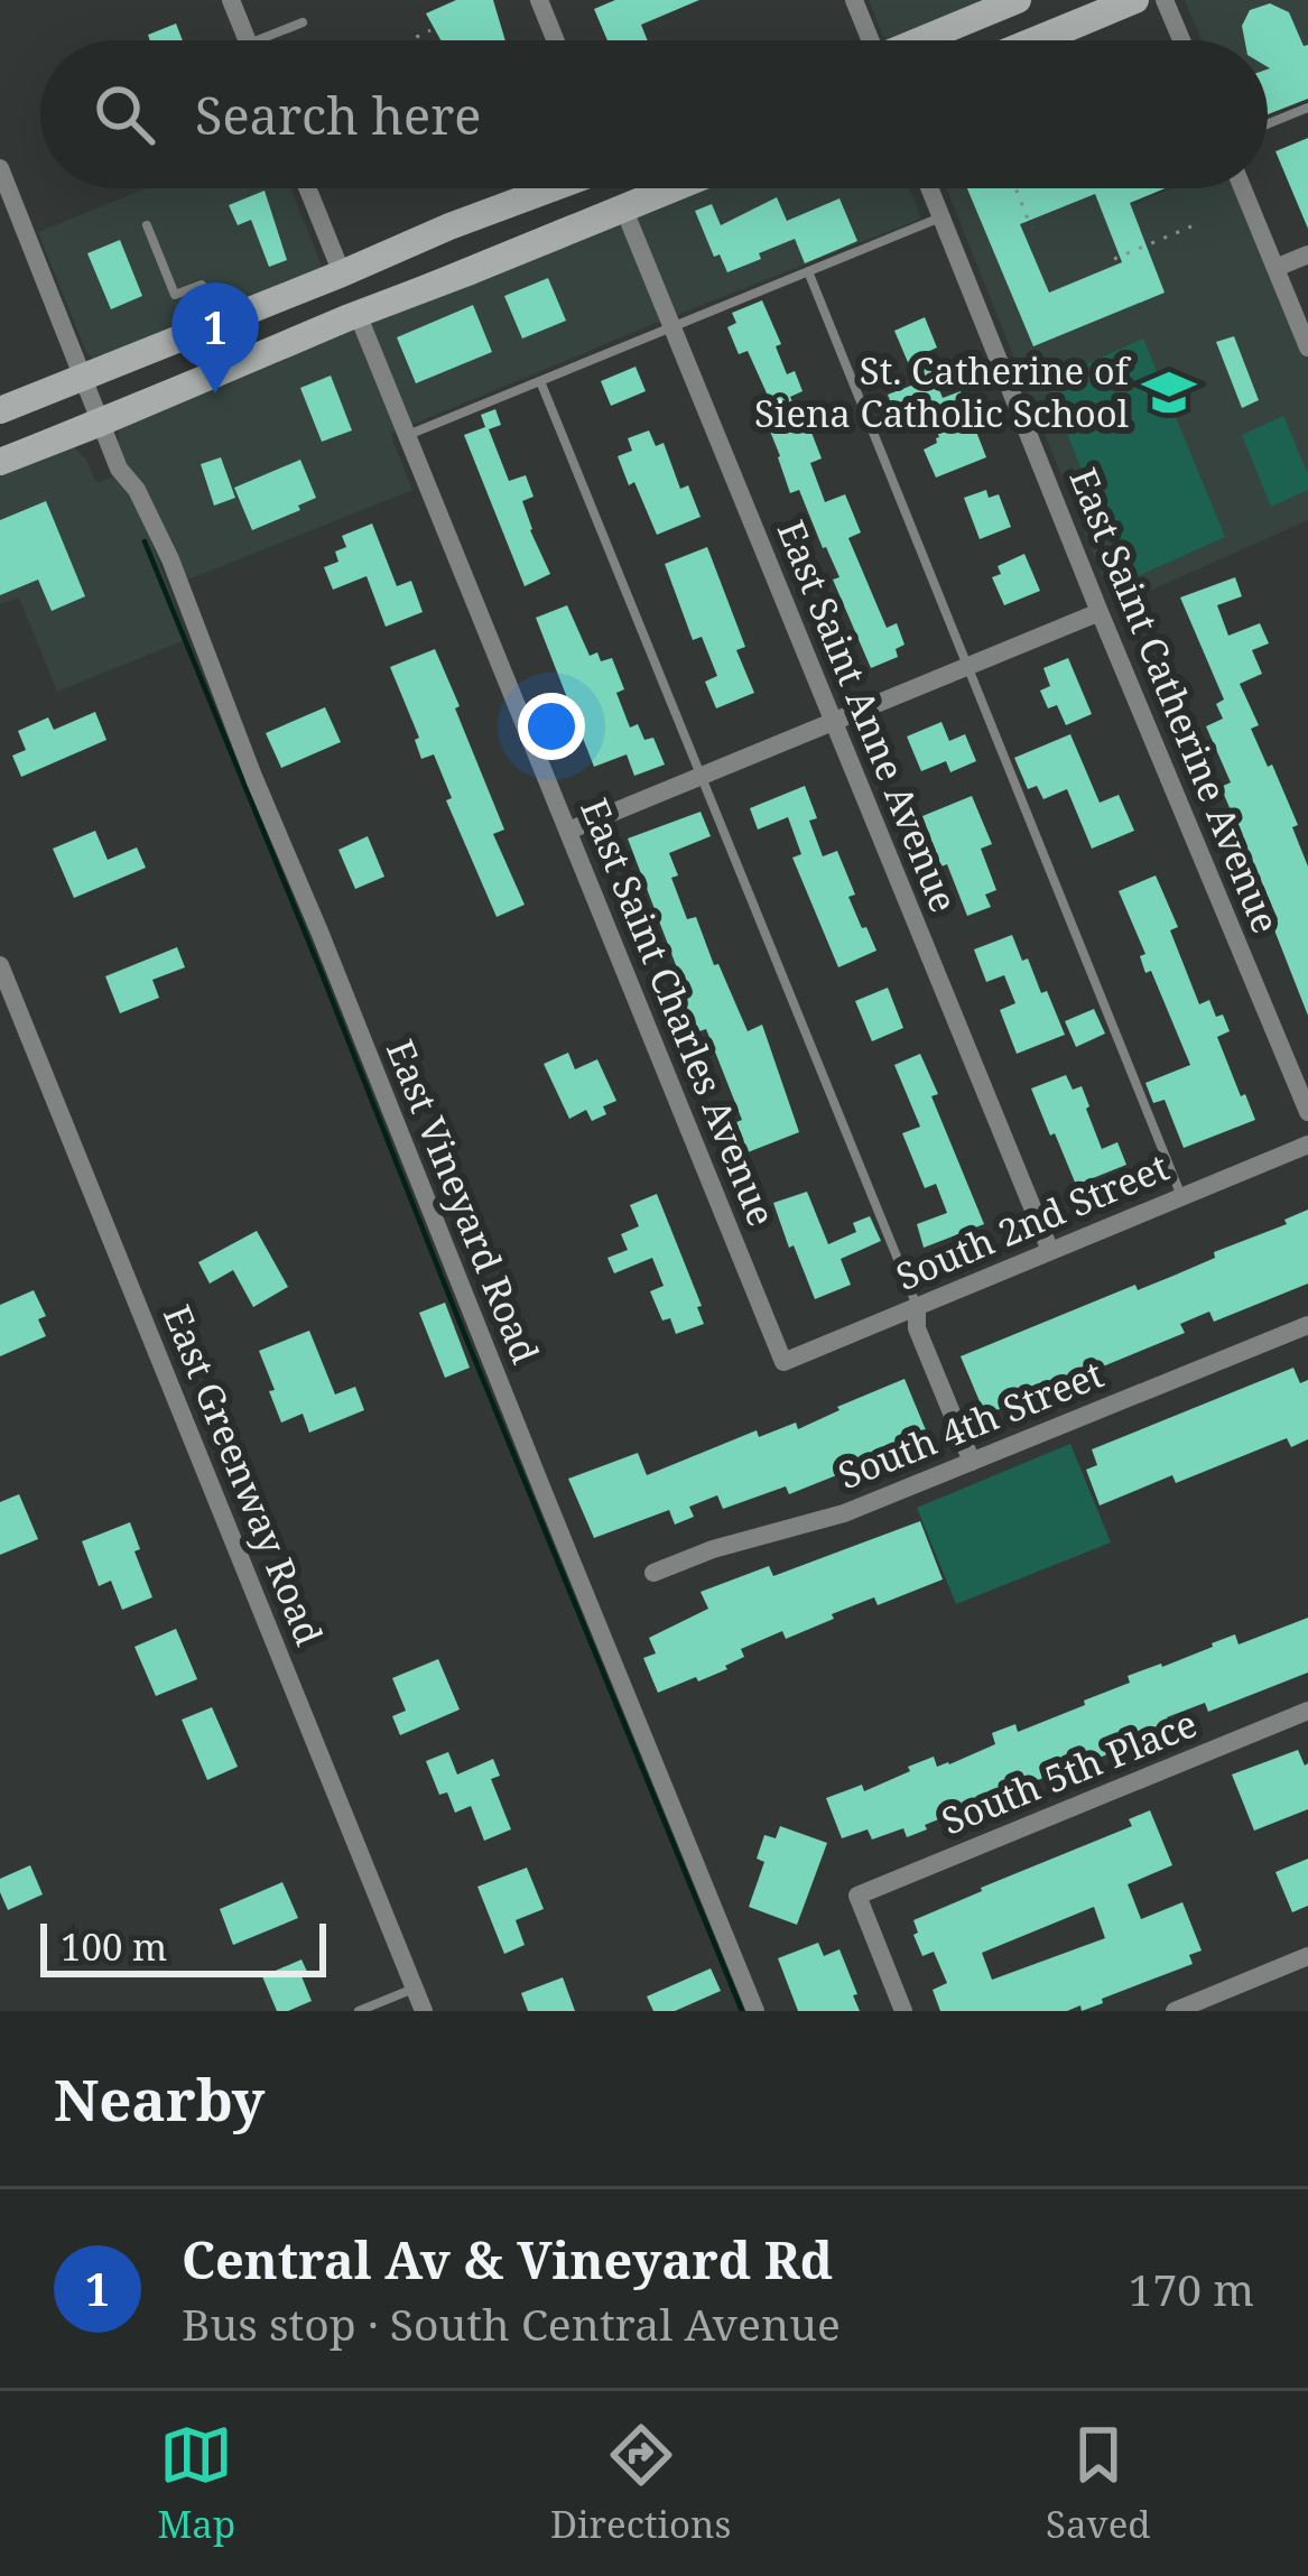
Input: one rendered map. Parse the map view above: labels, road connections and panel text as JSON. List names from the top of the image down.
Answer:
{
  "streets": {
    "street": [
      "East Saint Catherine Avenue",
      "East Saint Anne Avenue",
      "East Saint Charles Avenue",
      "East Vineyard Road",
      "South 2nd Street",
      "South 4th Street",
      "East Greenway Road",
      "South 5th Place"
    ]
  },
  "crossings": [
    ["East Saint Anne Avenue", "South 2nd Street"],
    ["East Saint Charles Avenue", "South 2nd Street"]
  ],
  "places": {
    "school or university": ["St. Catherine of Siena Catholic School"]
  },
  "scale_bar": "100 m",
  "page": {
    "search": "Search here",
    "pins": "1",
    "scale": "100 m",
    "heading": "Nearby",
    "list": [
      {
        "mark": "1",
        "name": "Central Av & Vineyard Rd",
        "note": "Bus stop · South Central Avenue",
        "value": "170 m"
      }
    ],
    "nav": ["Map", "Directions", "Saved"]
  }
}
